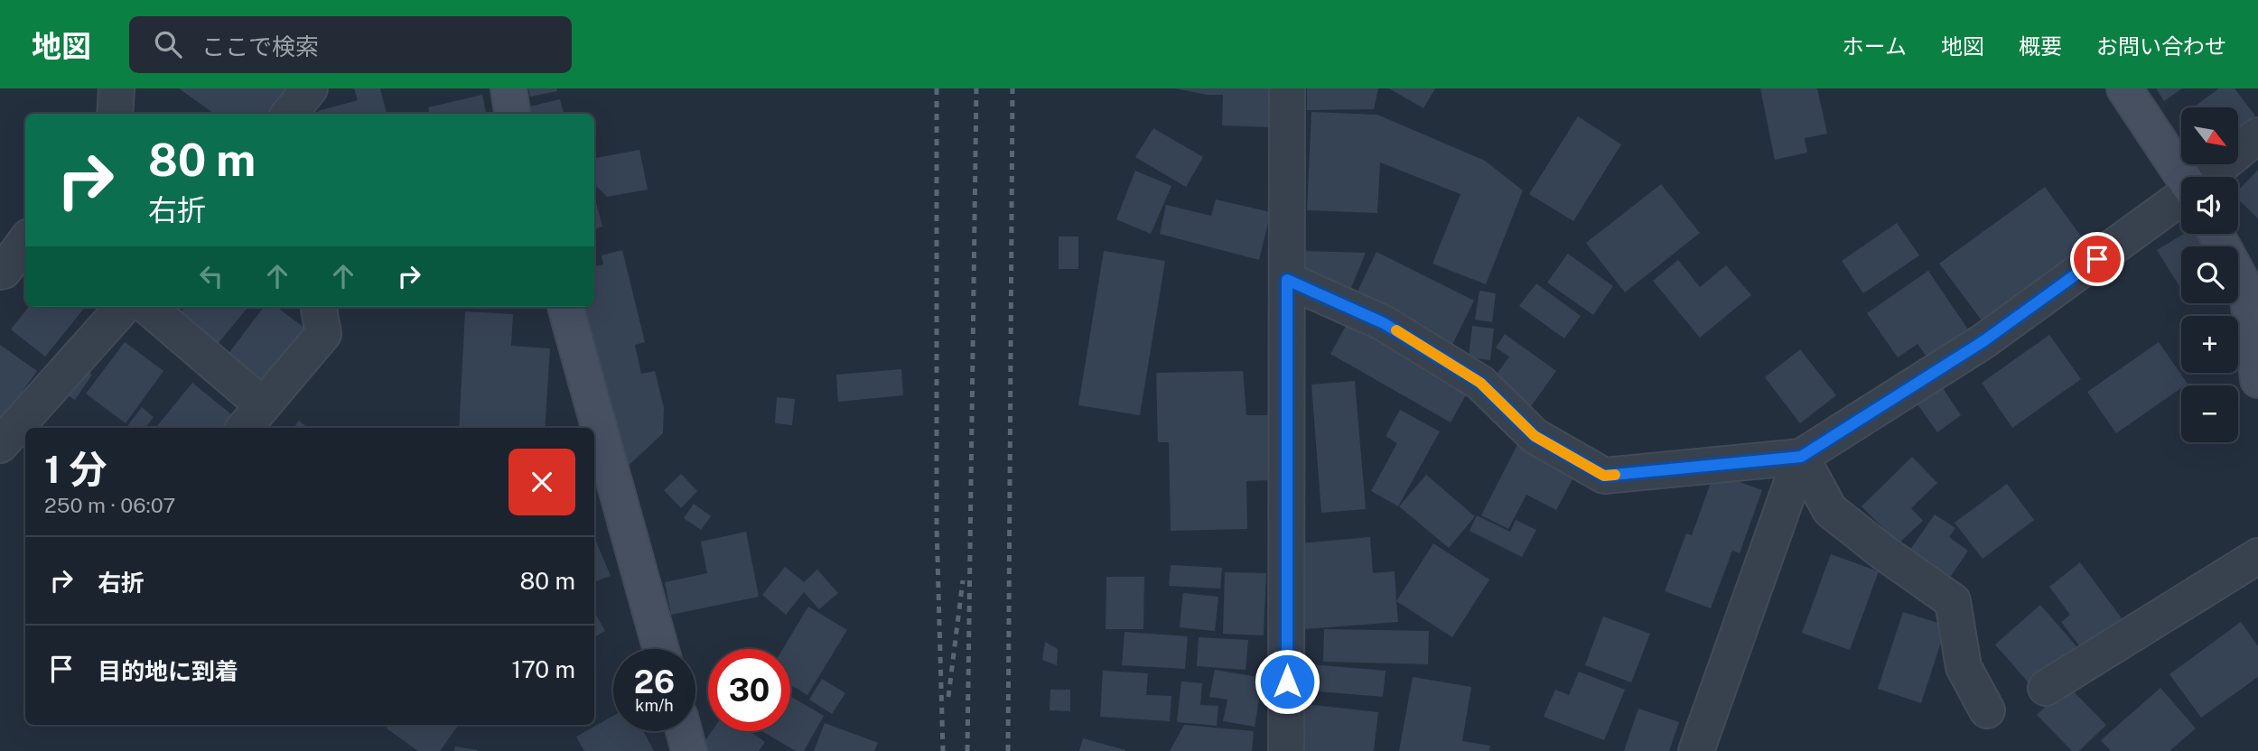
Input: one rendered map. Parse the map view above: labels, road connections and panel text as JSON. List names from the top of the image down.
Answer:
{
  "north": "bottom right",
  "page": {
    "header": "地図",
    "search": "ここで検索",
    "nav": [
      "ホーム",
      "地図",
      "概要",
      "お問い合わせ"
    ],
    "map_buttons": ["+", "−"],
    "turn": ["80 m", "右折"],
    "heading": ["1 分", "250 m · 06:07"],
    "list": [
      {
        "name": "右折",
        "value": "80 m"
      },
      {
        "name": "目的地に到着",
        "value": "170 m"
      }
    ],
    "speed": "26 km/h",
    "limit": "30"
  }
}
